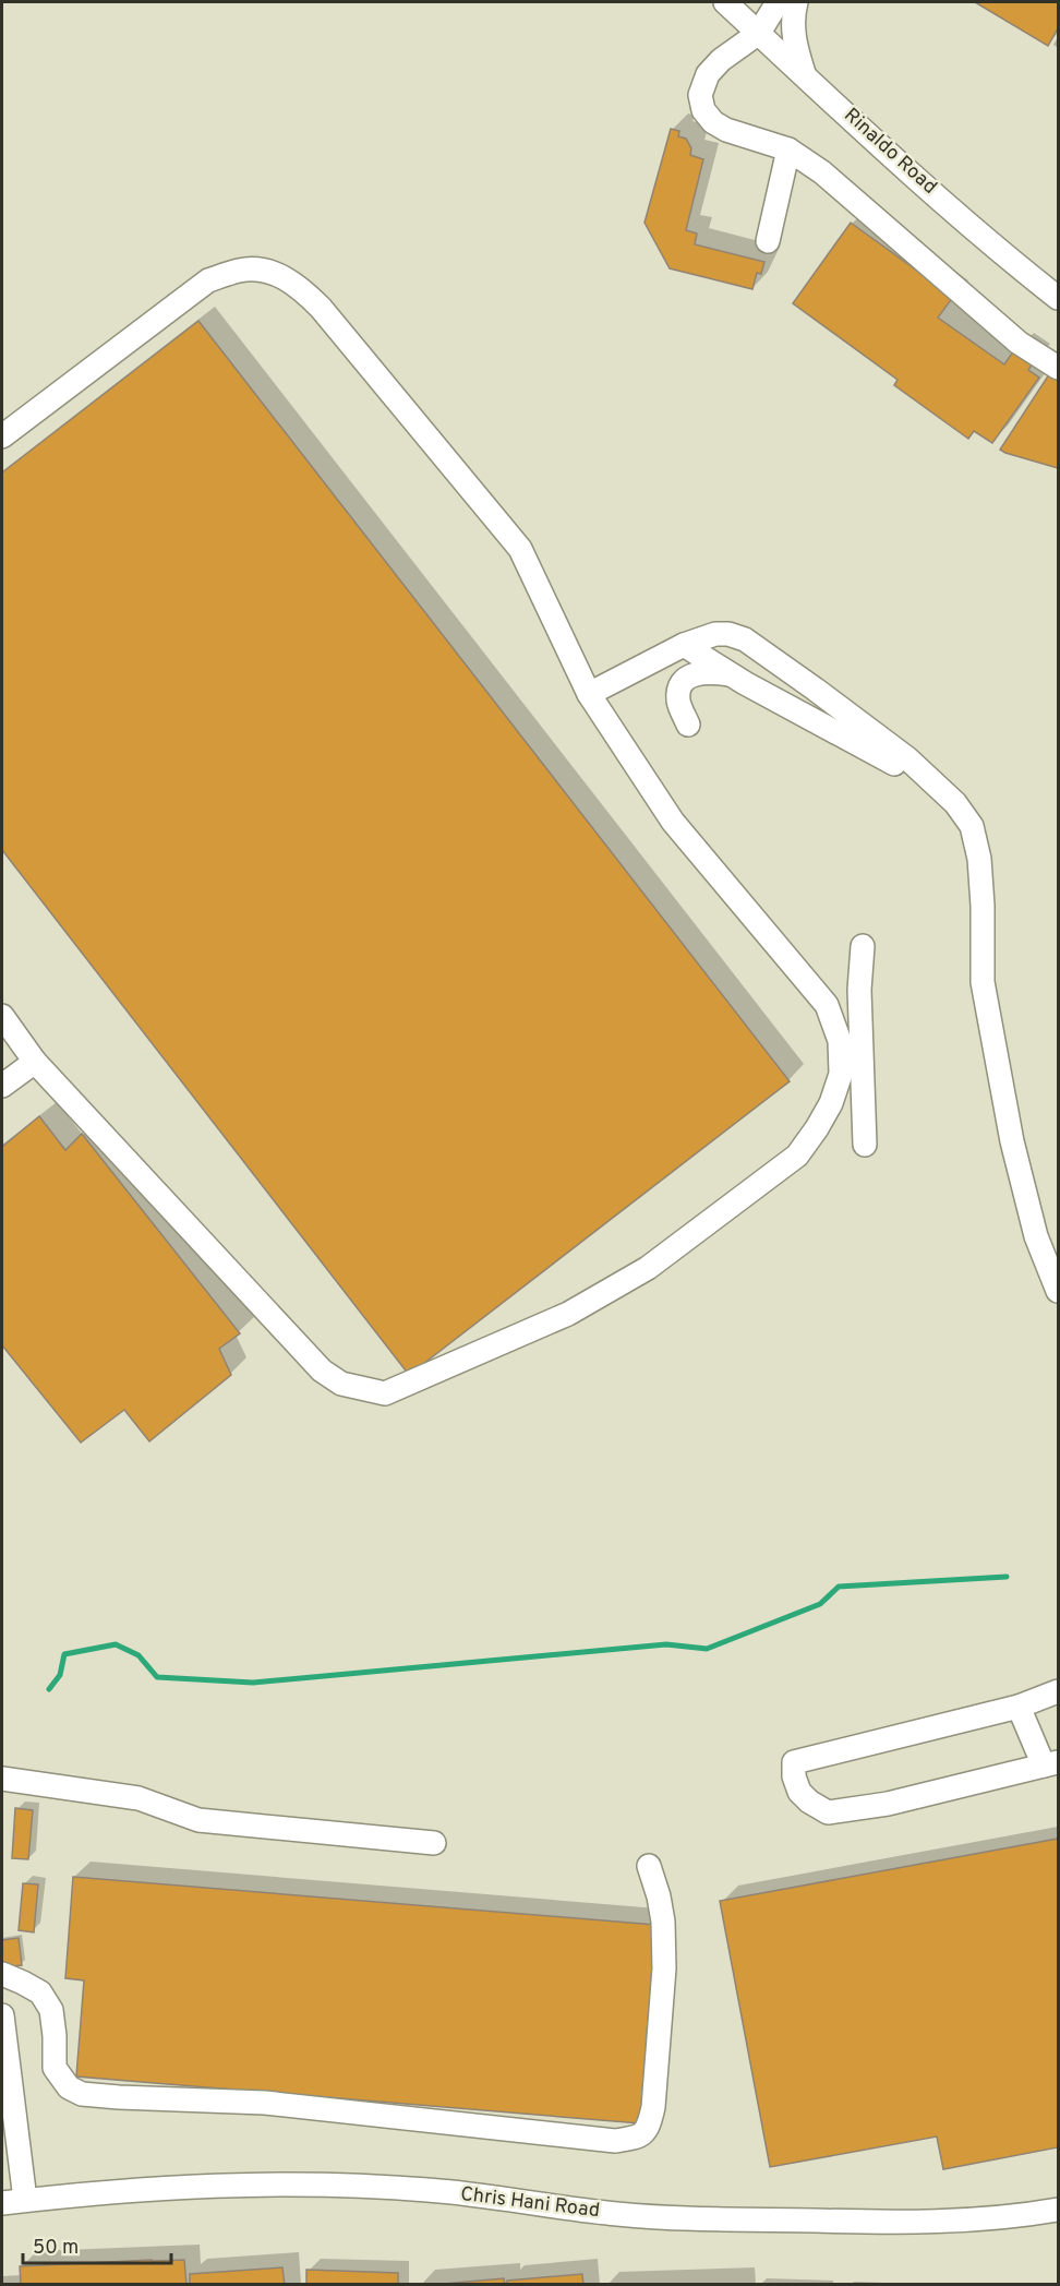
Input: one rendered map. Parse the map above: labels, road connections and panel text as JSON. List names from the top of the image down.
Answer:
{
  "streets": {
    "street": ["Rinaldo Road", "Chris Hani Road"]
  },
  "scale_bar": "50 m"
}
